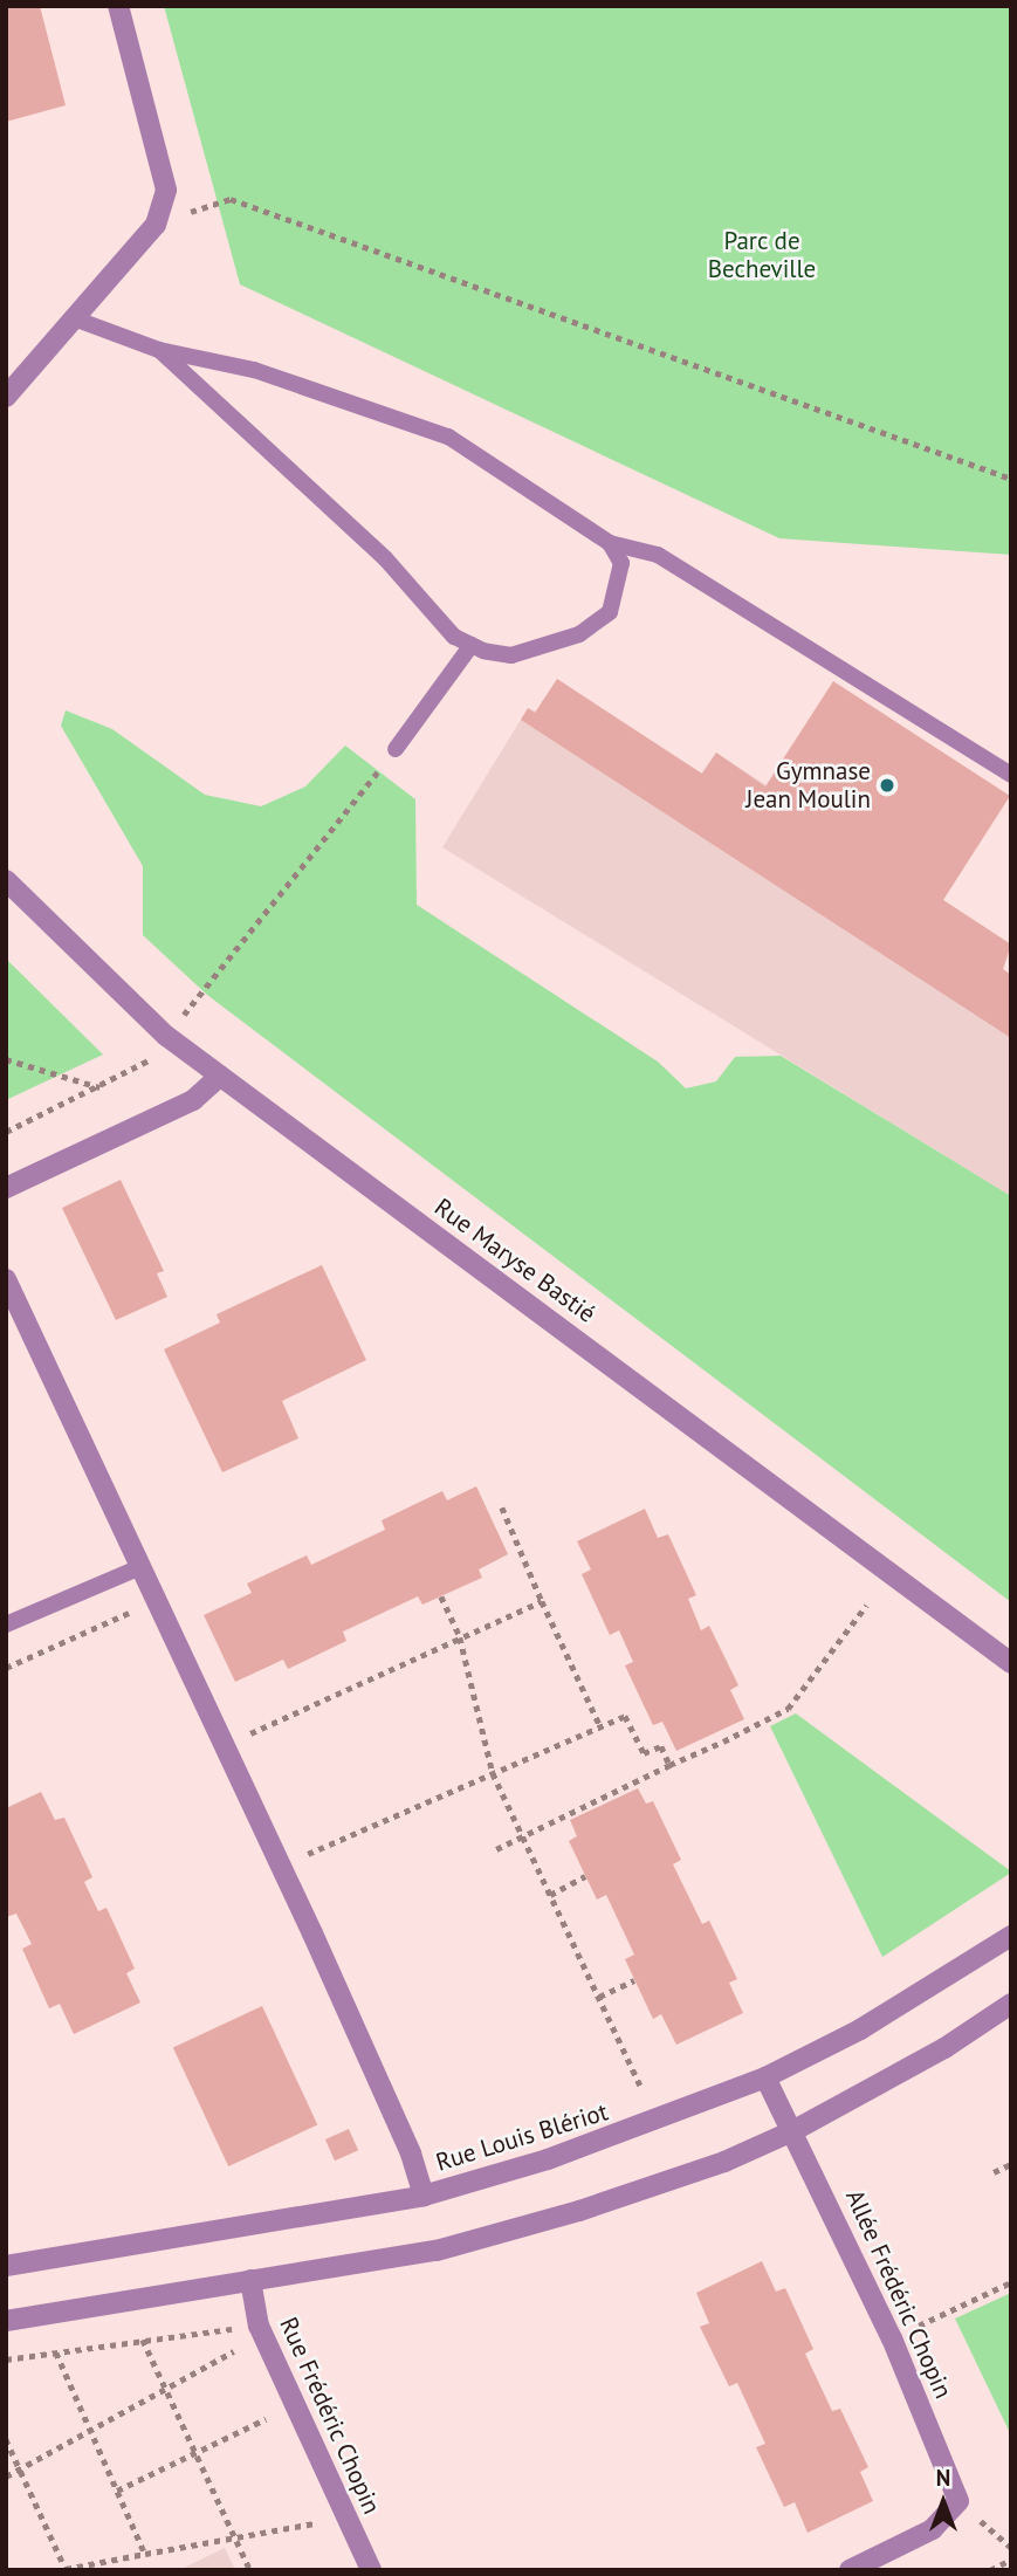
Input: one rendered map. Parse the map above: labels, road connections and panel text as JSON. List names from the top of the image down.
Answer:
{
  "streets": {
    "street": [
      "Rue Maryse Bastié",
      "Rue Louis Blériot",
      "Allée Frédéric Chopin",
      "Rue Frédéric Chopin"
    ]
  },
  "crossings": [
    ["Rue Louis Blériot", "Allée Frédéric Chopin"]
  ],
  "parks": ["Parc de Becheville"],
  "places": ["Gymnase Jean Moulin"],
  "north": "top"
}
